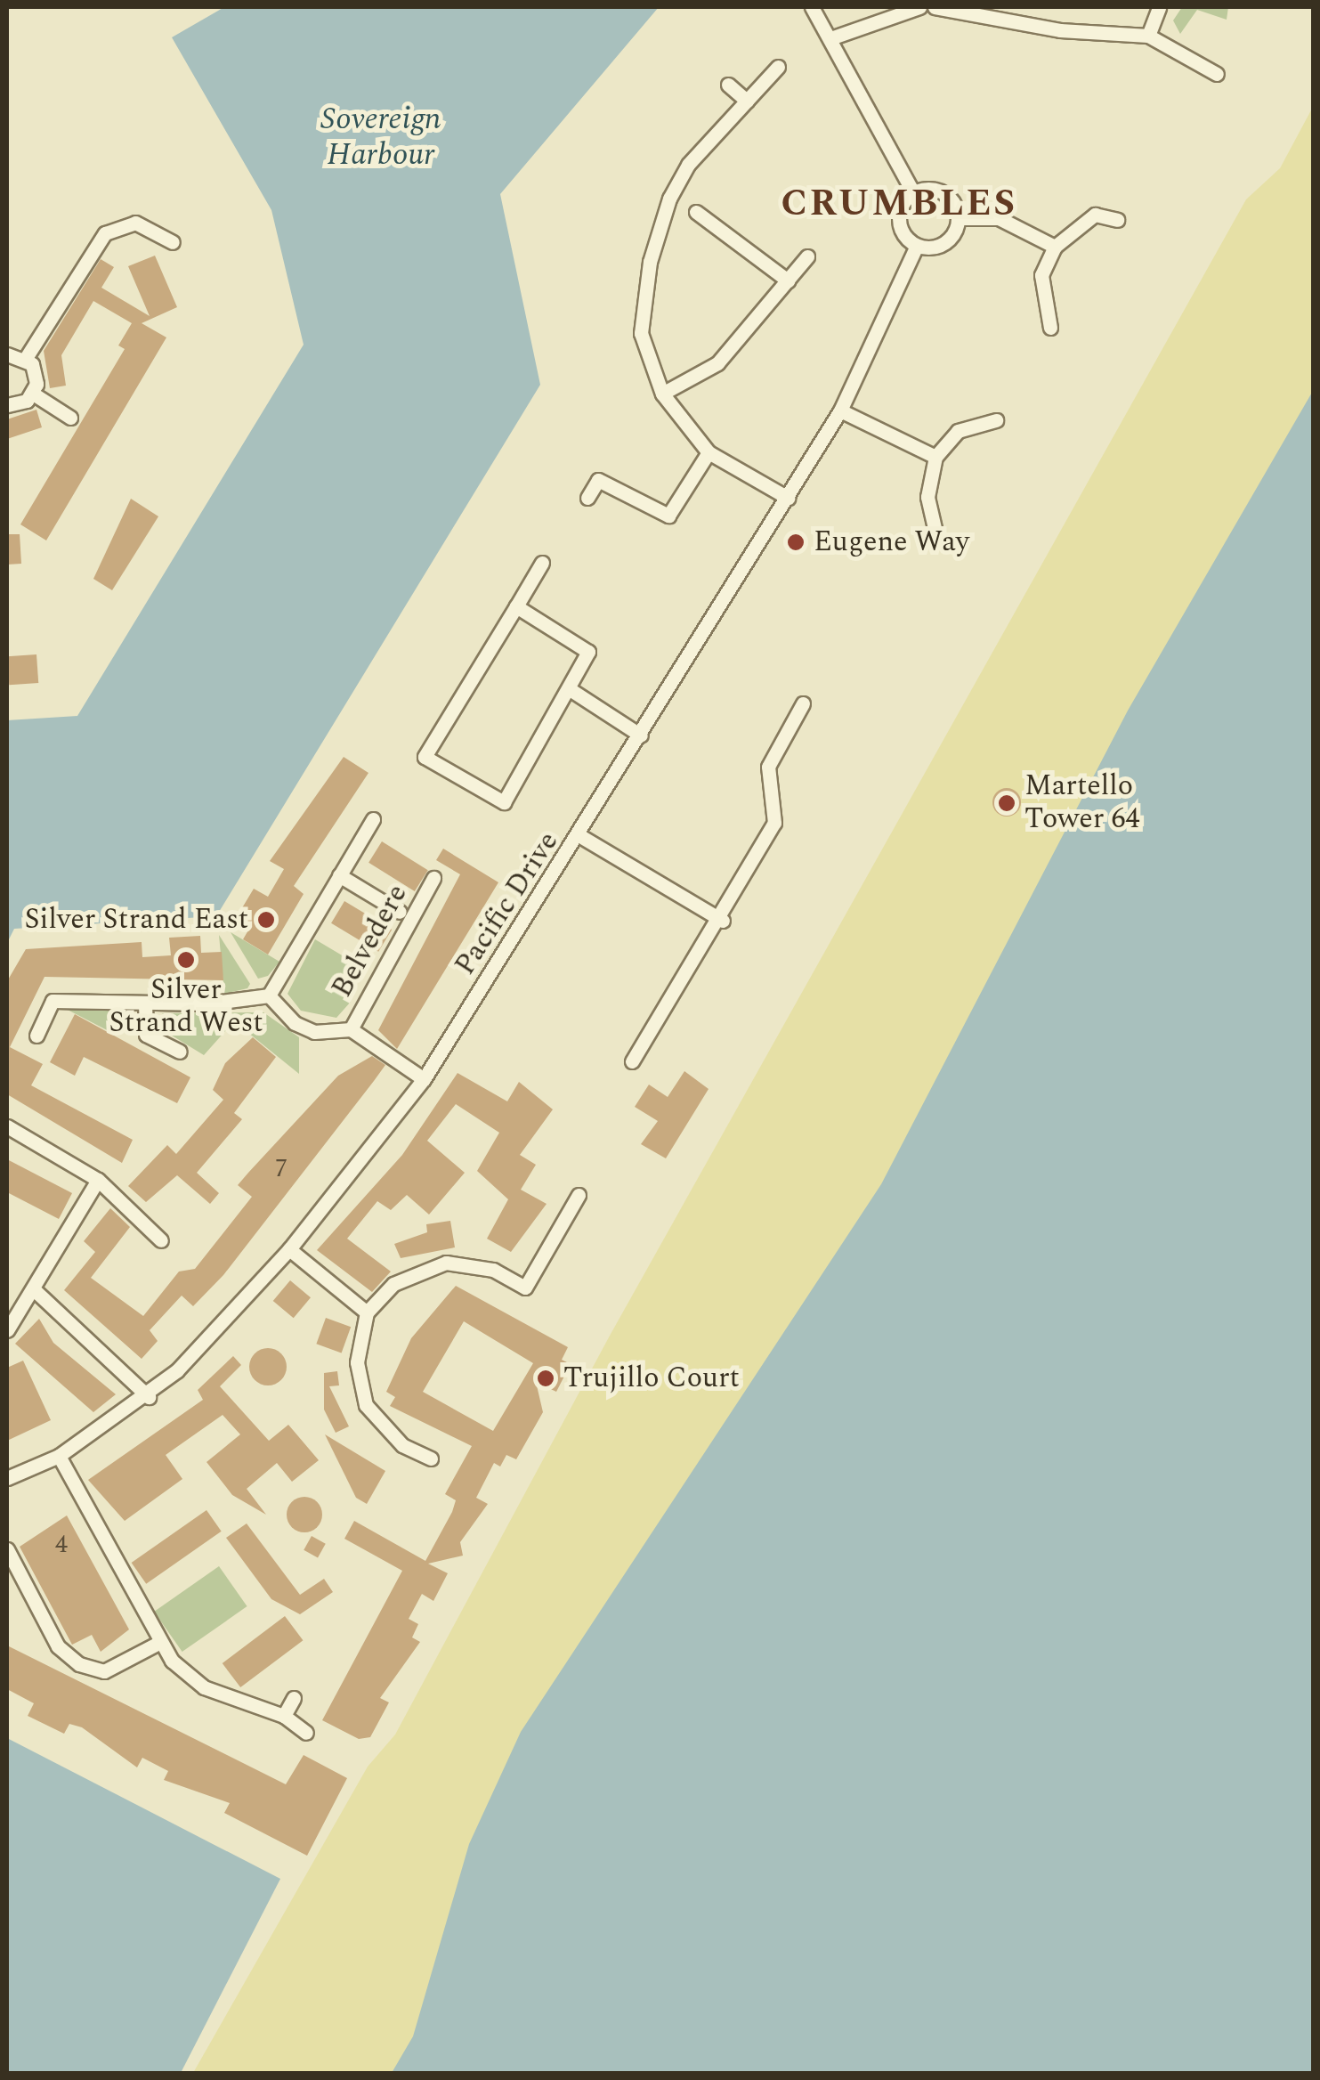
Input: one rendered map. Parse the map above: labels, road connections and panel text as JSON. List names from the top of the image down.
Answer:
{
  "streets": {
    "street": ["Pacific Drive", "Belvedere"]
  },
  "districts": ["CRUMBLES"],
  "water": ["Sovereign Harbour"],
  "places": [
    "Eugene Way",
    "Martello Tower 64",
    "Silver Strand East",
    "Silver Strand West",
    "Trujillo Court"
  ],
  "house_numbers": ["7", "4"]
}
